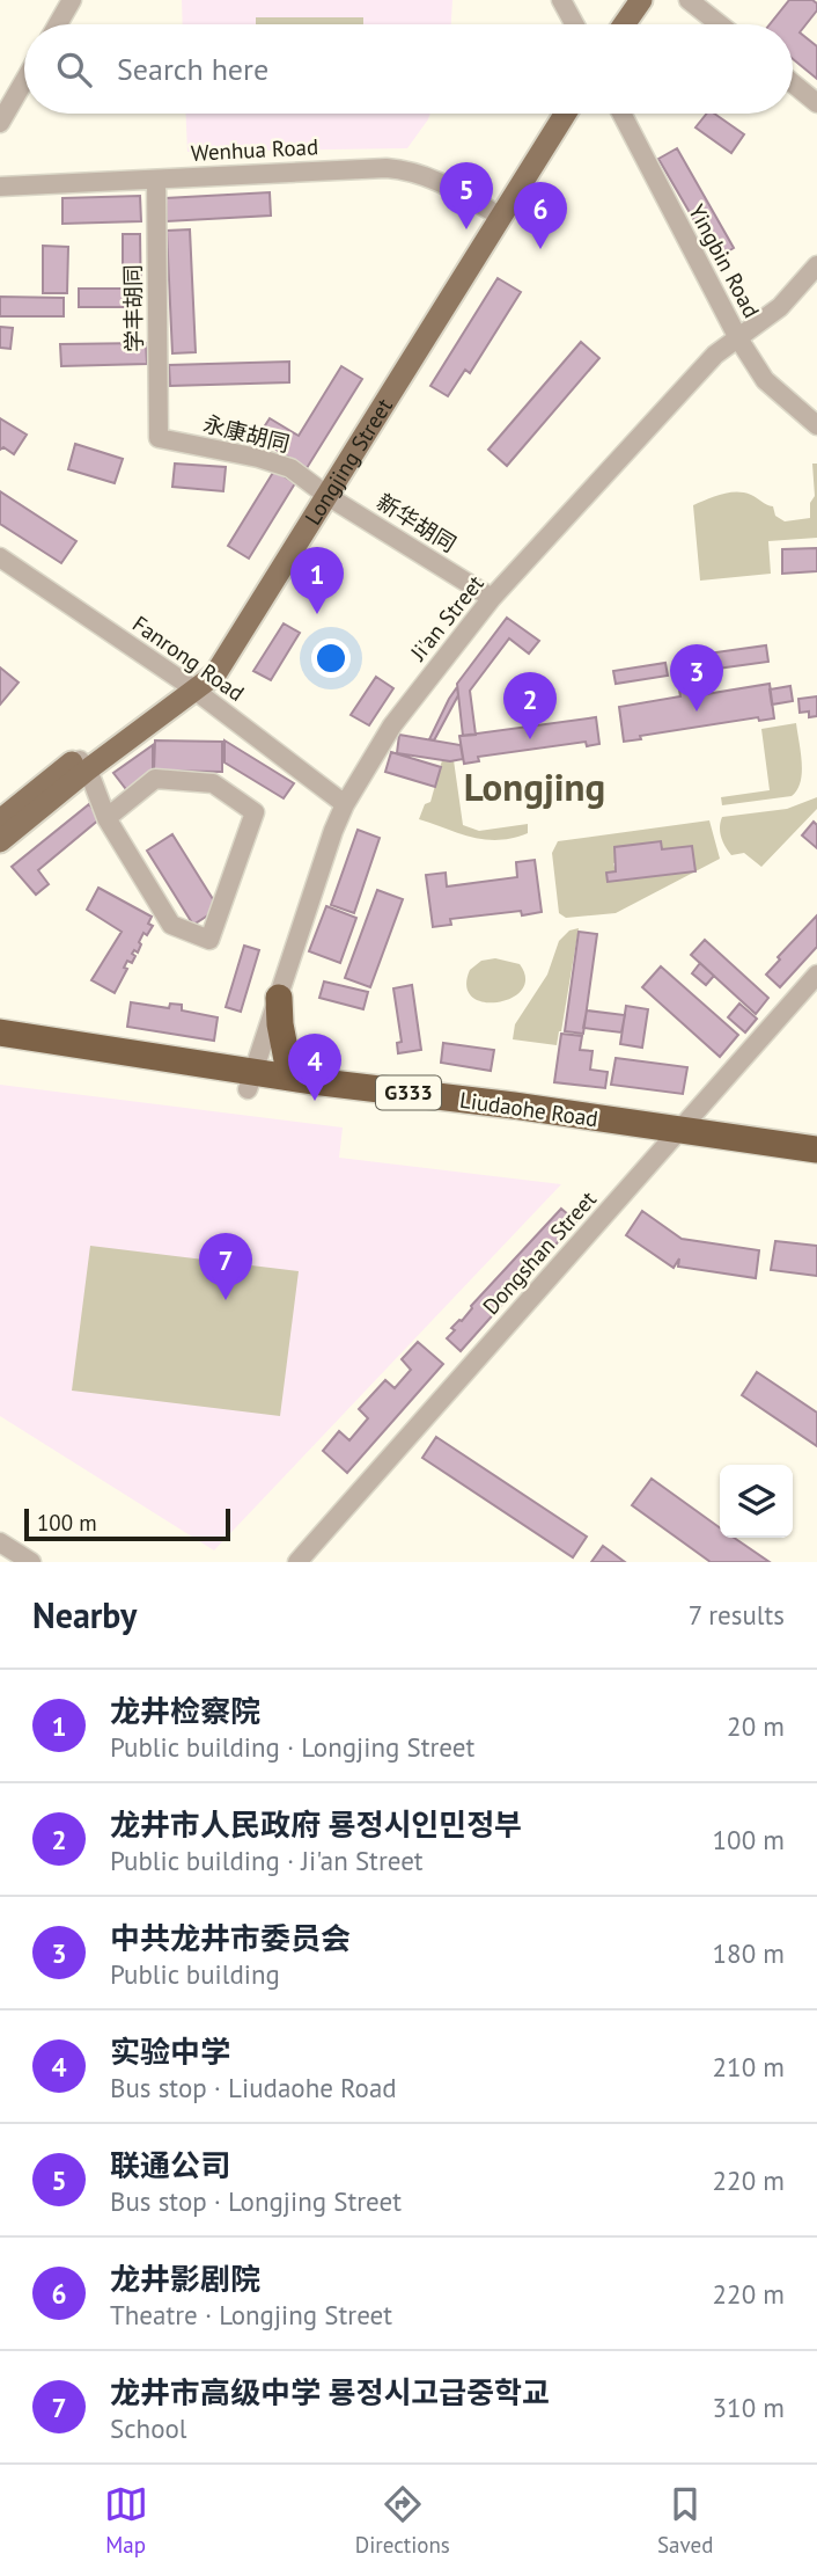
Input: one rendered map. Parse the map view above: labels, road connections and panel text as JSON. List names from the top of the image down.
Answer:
{
  "streets": {
    "highway": ["G333", "Liudaohe Road"],
    "main road": ["Longjing Street"],
    "street": [
      "Wenhua Road",
      "Yingbin Road",
      "学丰胡同",
      "永康胡同",
      "新华胡同",
      "Ji'an Street",
      "Fanrong Road",
      "Dongshan Street"
    ]
  },
  "crossings": [
    ["Wenhua Road", "学丰胡同"],
    ["Wenhua Road", "Longjing Street"],
    ["Yingbin Road", "Ji'an Street"],
    ["学丰胡同", "永康胡同"],
    ["永康胡同", "Longjing Street"],
    ["永康胡同", "新华胡同"],
    ["Longjing Street", "新华胡同"],
    ["Longjing Street", "Fanrong Road"],
    ["新华胡同", "Ji'an Street"],
    ["Ji'an Street", "Fanrong Road"],
    ["Ji'an Street", "Liudaohe Road"],
    ["Liudaohe Road", "Dongshan Street"]
  ],
  "districts": ["Longjing"],
  "scale_bar": "100 m",
  "page": {
    "search": "Search here",
    "pins": [
      "5",
      "6",
      "1",
      "3",
      "2",
      "4",
      "7"
    ],
    "scale": "100 m",
    "heading": ["Nearby", "7 results"],
    "list": [
      {
        "mark": "1",
        "name": "龙井检察院",
        "note": "Public building · Longjing Street",
        "value": "20 m"
      },
      {
        "mark": "2",
        "name": "龙井市人民政府 룡정시인민정부",
        "note": "Public building · Ji'an Street",
        "value": "100 m"
      },
      {
        "mark": "3",
        "name": "中共龙井市委员会",
        "note": "Public building",
        "value": "180 m"
      },
      {
        "mark": "4",
        "name": "实验中学",
        "note": "Bus stop · Liudaohe Road",
        "value": "210 m"
      },
      {
        "mark": "5",
        "name": "联通公司",
        "note": "Bus stop · Longjing Street",
        "value": "220 m"
      },
      {
        "mark": "6",
        "name": "龙井影剧院",
        "note": "Theatre · Longjing Street",
        "value": "220 m"
      },
      {
        "mark": "7",
        "name": "龙井市高级中学 룡정시고급중학교",
        "note": "School",
        "value": "310 m"
      }
    ],
    "nav": ["Map", "Directions", "Saved"]
  }
}
